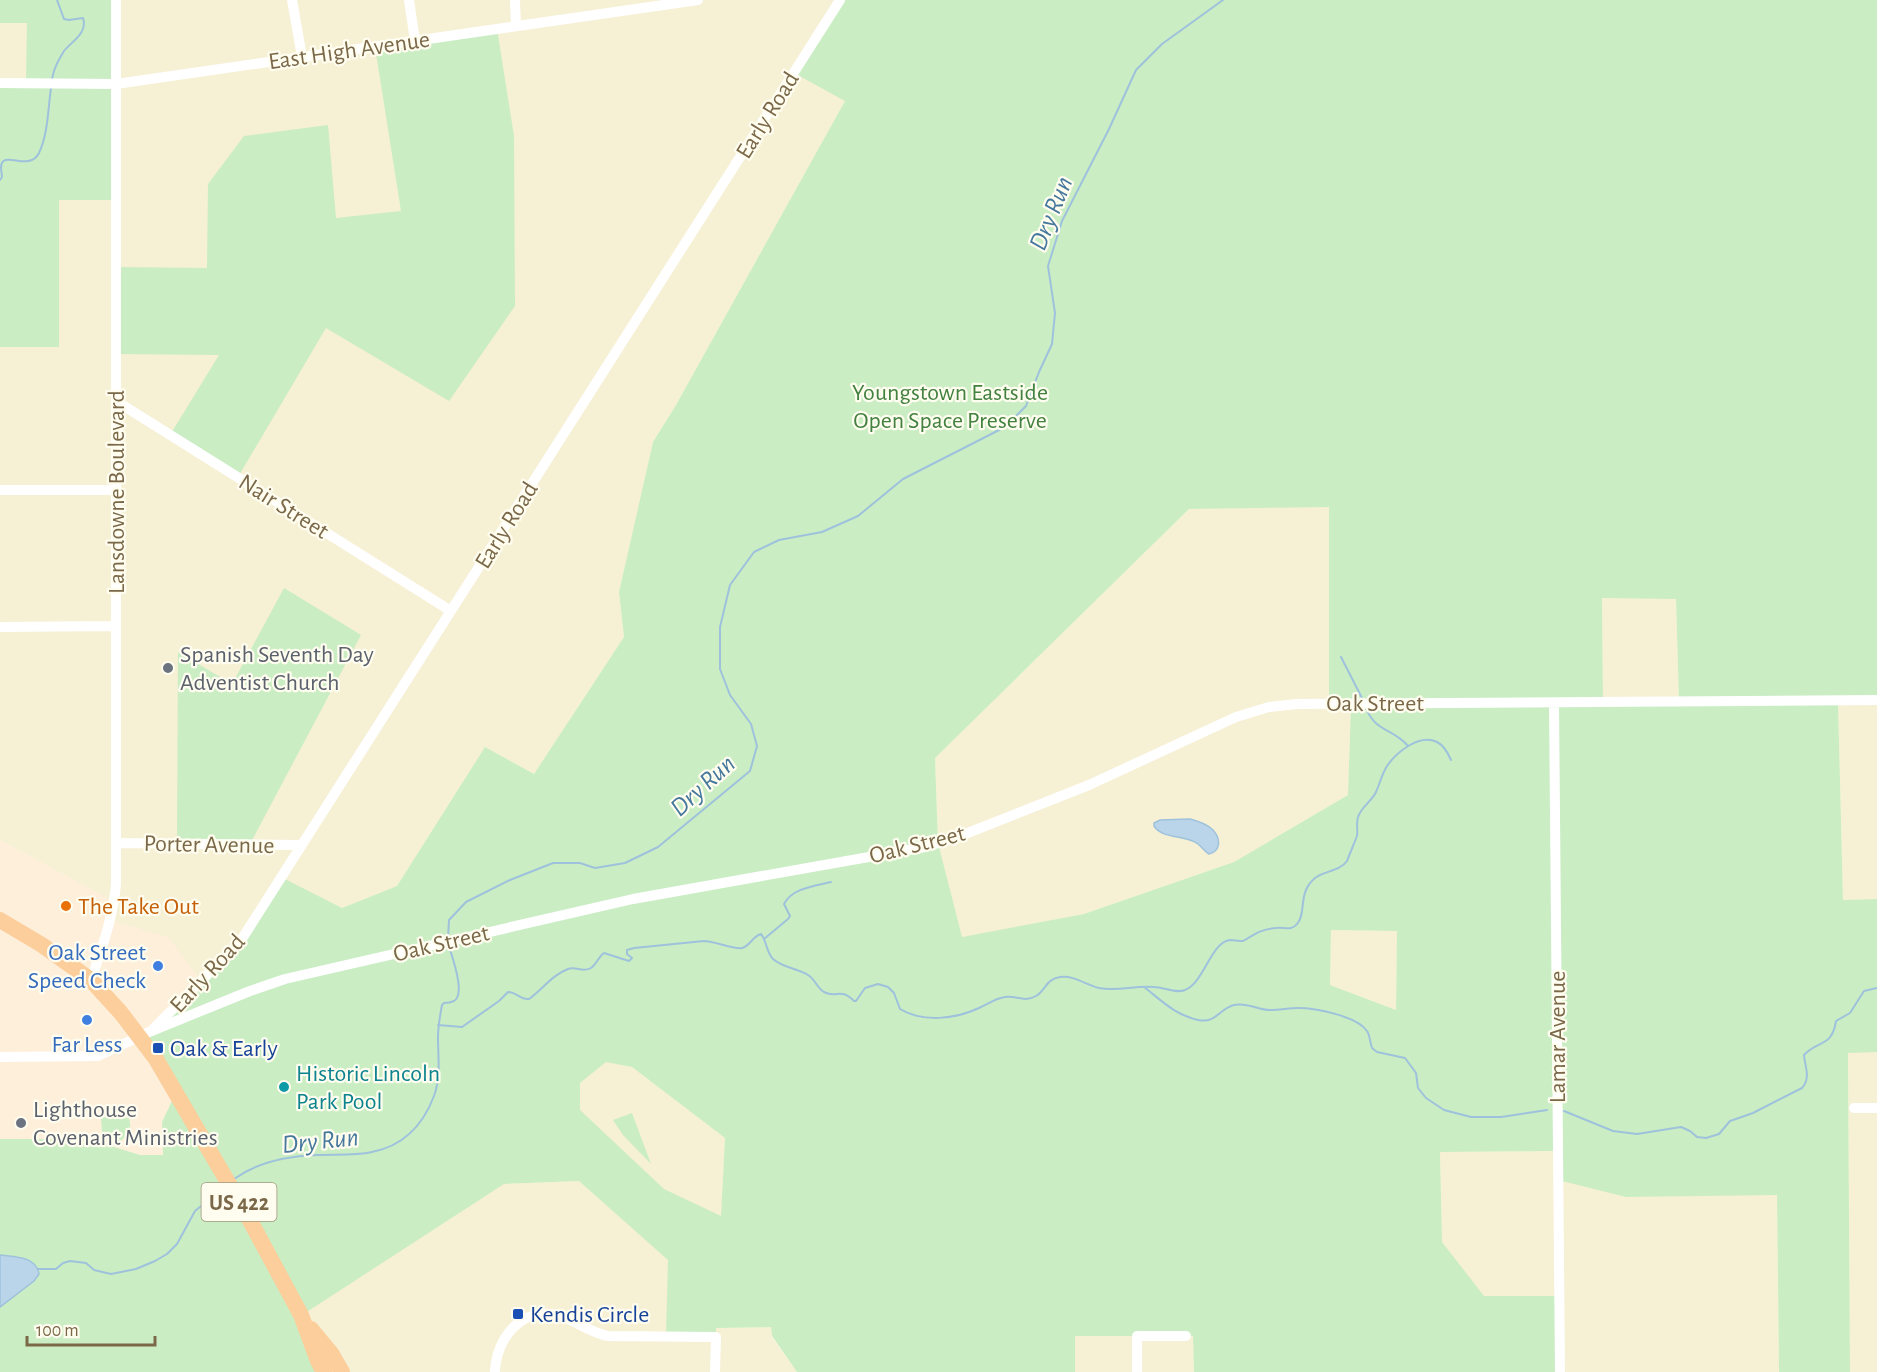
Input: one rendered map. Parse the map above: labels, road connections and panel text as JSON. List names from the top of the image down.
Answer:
{
  "streets": {
    "highway": ["US 422"],
    "street": [
      "East High Avenue",
      "Early Road",
      "Lansdowne Boulevard",
      "Nair Street",
      "Oak Street",
      "Porter Avenue",
      "Lamar Avenue"
    ]
  },
  "crossings": [
    ["East High Avenue", "Lansdowne Boulevard"],
    ["Early Road", "Nair Street"],
    ["Early Road", "Oak Street"],
    ["Early Road", "Porter Avenue"],
    ["Early Road", "US 422"],
    ["Lansdowne Boulevard", "Nair Street"],
    ["Lansdowne Boulevard", "Porter Avenue"],
    ["Lansdowne Boulevard", "US 422"],
    ["Oak Street", "Lamar Avenue"],
    ["Oak Street", "US 422"]
  ],
  "water": ["Dry Run"],
  "parks": ["Youngstown Eastside Open Space Preserve"],
  "places": {
    "other": [
      "Spanish Seventh Day Adventist Church",
      "The Take Out",
      "Oak Street Speed Check",
      "Far Less",
      "Historic Lincoln Park Pool",
      "Lighthouse Covenant Ministries"
    ],
    "transit": ["Oak & Early", "Kendis Circle"]
  },
  "scale_bar": "100 m"
}
